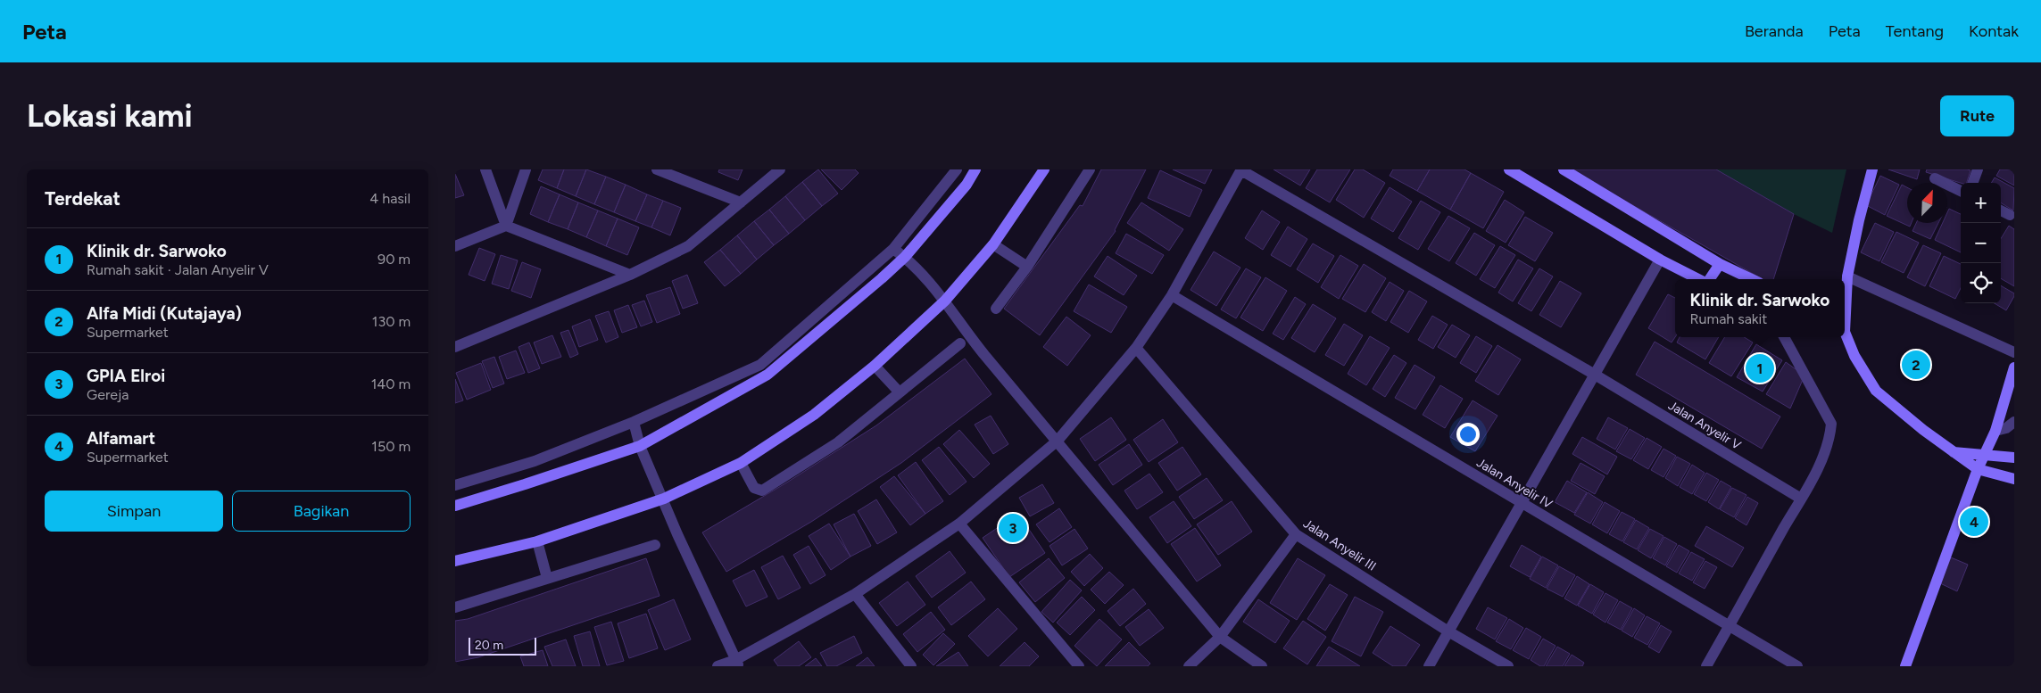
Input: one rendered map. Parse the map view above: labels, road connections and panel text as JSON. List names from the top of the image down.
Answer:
{
  "streets": {
    "street": ["Jalan Anyelir V", "Jalan Anyelir IV", "Jalan Anyelir III"]
  },
  "scale_bar": "20 m",
  "north": "top right",
  "page": {
    "header": "Peta",
    "nav": [
      "Beranda",
      "Peta",
      "Tentang",
      "Kontak"
    ],
    "buttons": [
      "Rute",
      ["Simpan", "Bagikan"]
    ],
    "title": "Lokasi kami",
    "heading": ["Terdekat", "4 hasil"],
    "map_buttons": ["+", "−"],
    "list": [
      {
        "mark": "1",
        "name": "Klinik dr. Sarwoko",
        "note": "Rumah sakit · Jalan Anyelir V",
        "value": "90 m"
      },
      {
        "mark": "2",
        "name": "Alfa Midi (Kutajaya)",
        "note": "Supermarket",
        "value": "130 m"
      },
      {
        "mark": "3",
        "name": "GPIA Elroi",
        "note": "Gereja",
        "value": "140 m"
      },
      {
        "mark": "4",
        "name": "Alfamart",
        "note": "Supermarket",
        "value": "150 m"
      }
    ],
    "popup": ["Klinik dr. Sarwoko", "Rumah sakit"],
    "pins": [
      "2",
      "1",
      "4",
      "3"
    ],
    "scale": "20 m"
  }
}
